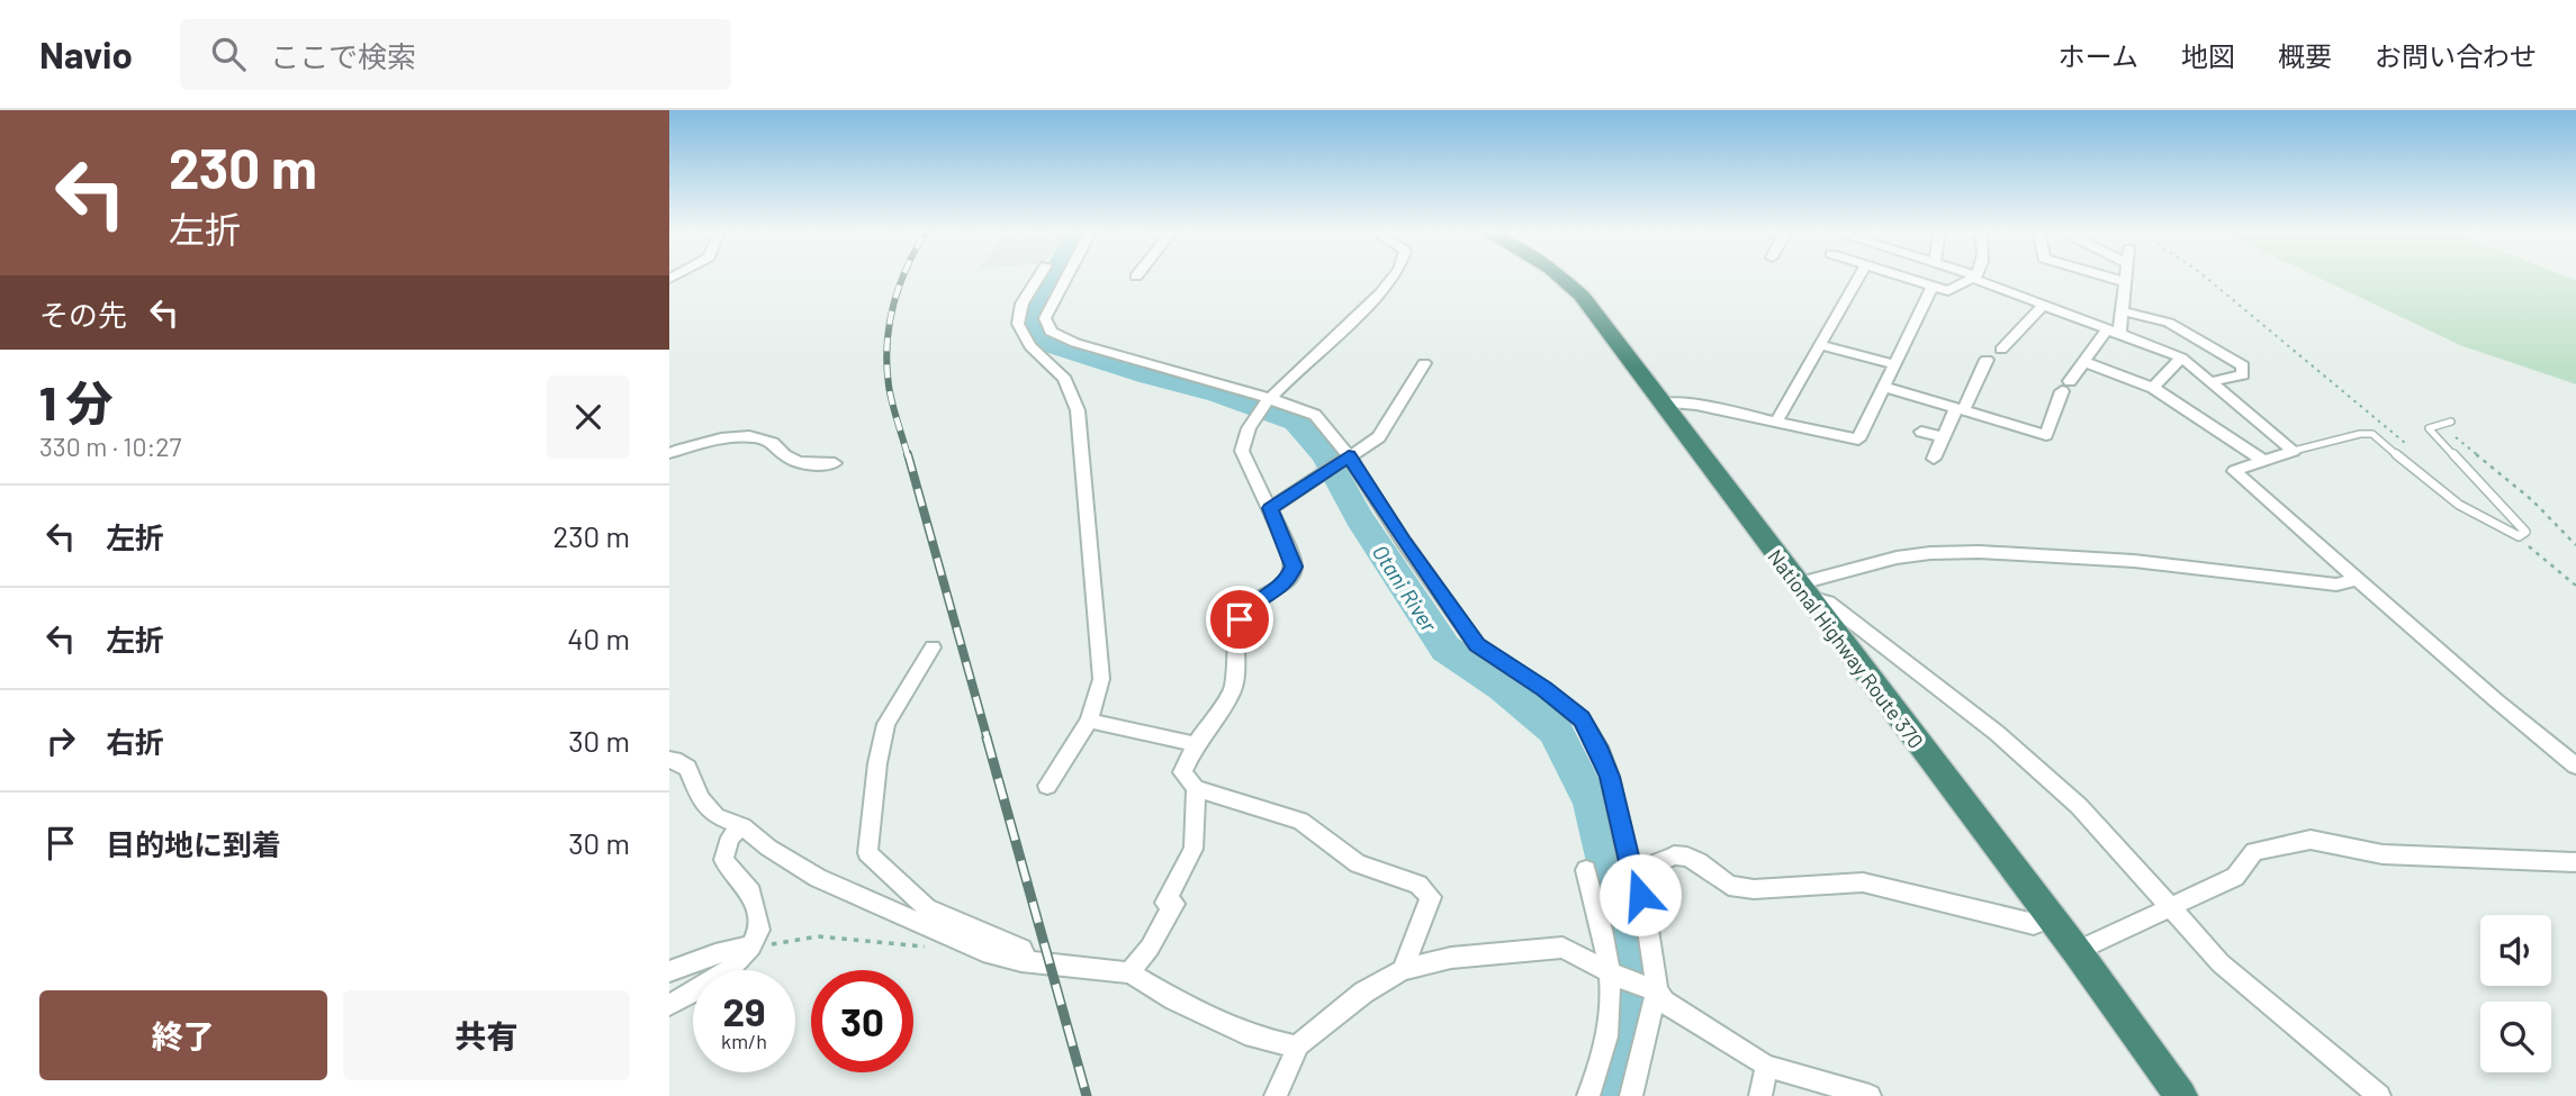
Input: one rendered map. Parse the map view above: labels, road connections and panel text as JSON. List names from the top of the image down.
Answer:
{
  "streets": {
    "highway": ["National Highway Route 370"]
  },
  "water": ["Otani River"],
  "page": {
    "header": "Navio",
    "search": "ここで検索",
    "nav": [
      "ホーム",
      "地図",
      "概要",
      "お問い合わせ"
    ],
    "turn": ["230 m", "左折"],
    "then": "その先",
    "heading": ["1 分", "330 m · 10:27"],
    "list": [
      {
        "name": "左折",
        "value": "230 m"
      },
      {
        "name": "左折",
        "value": "40 m"
      },
      {
        "name": "右折",
        "value": "30 m"
      },
      {
        "name": "目的地に到着",
        "value": "30 m"
      }
    ],
    "speed": "29 km/h",
    "limit": "30",
    "buttons": ["終了", "共有"]
  }
}
